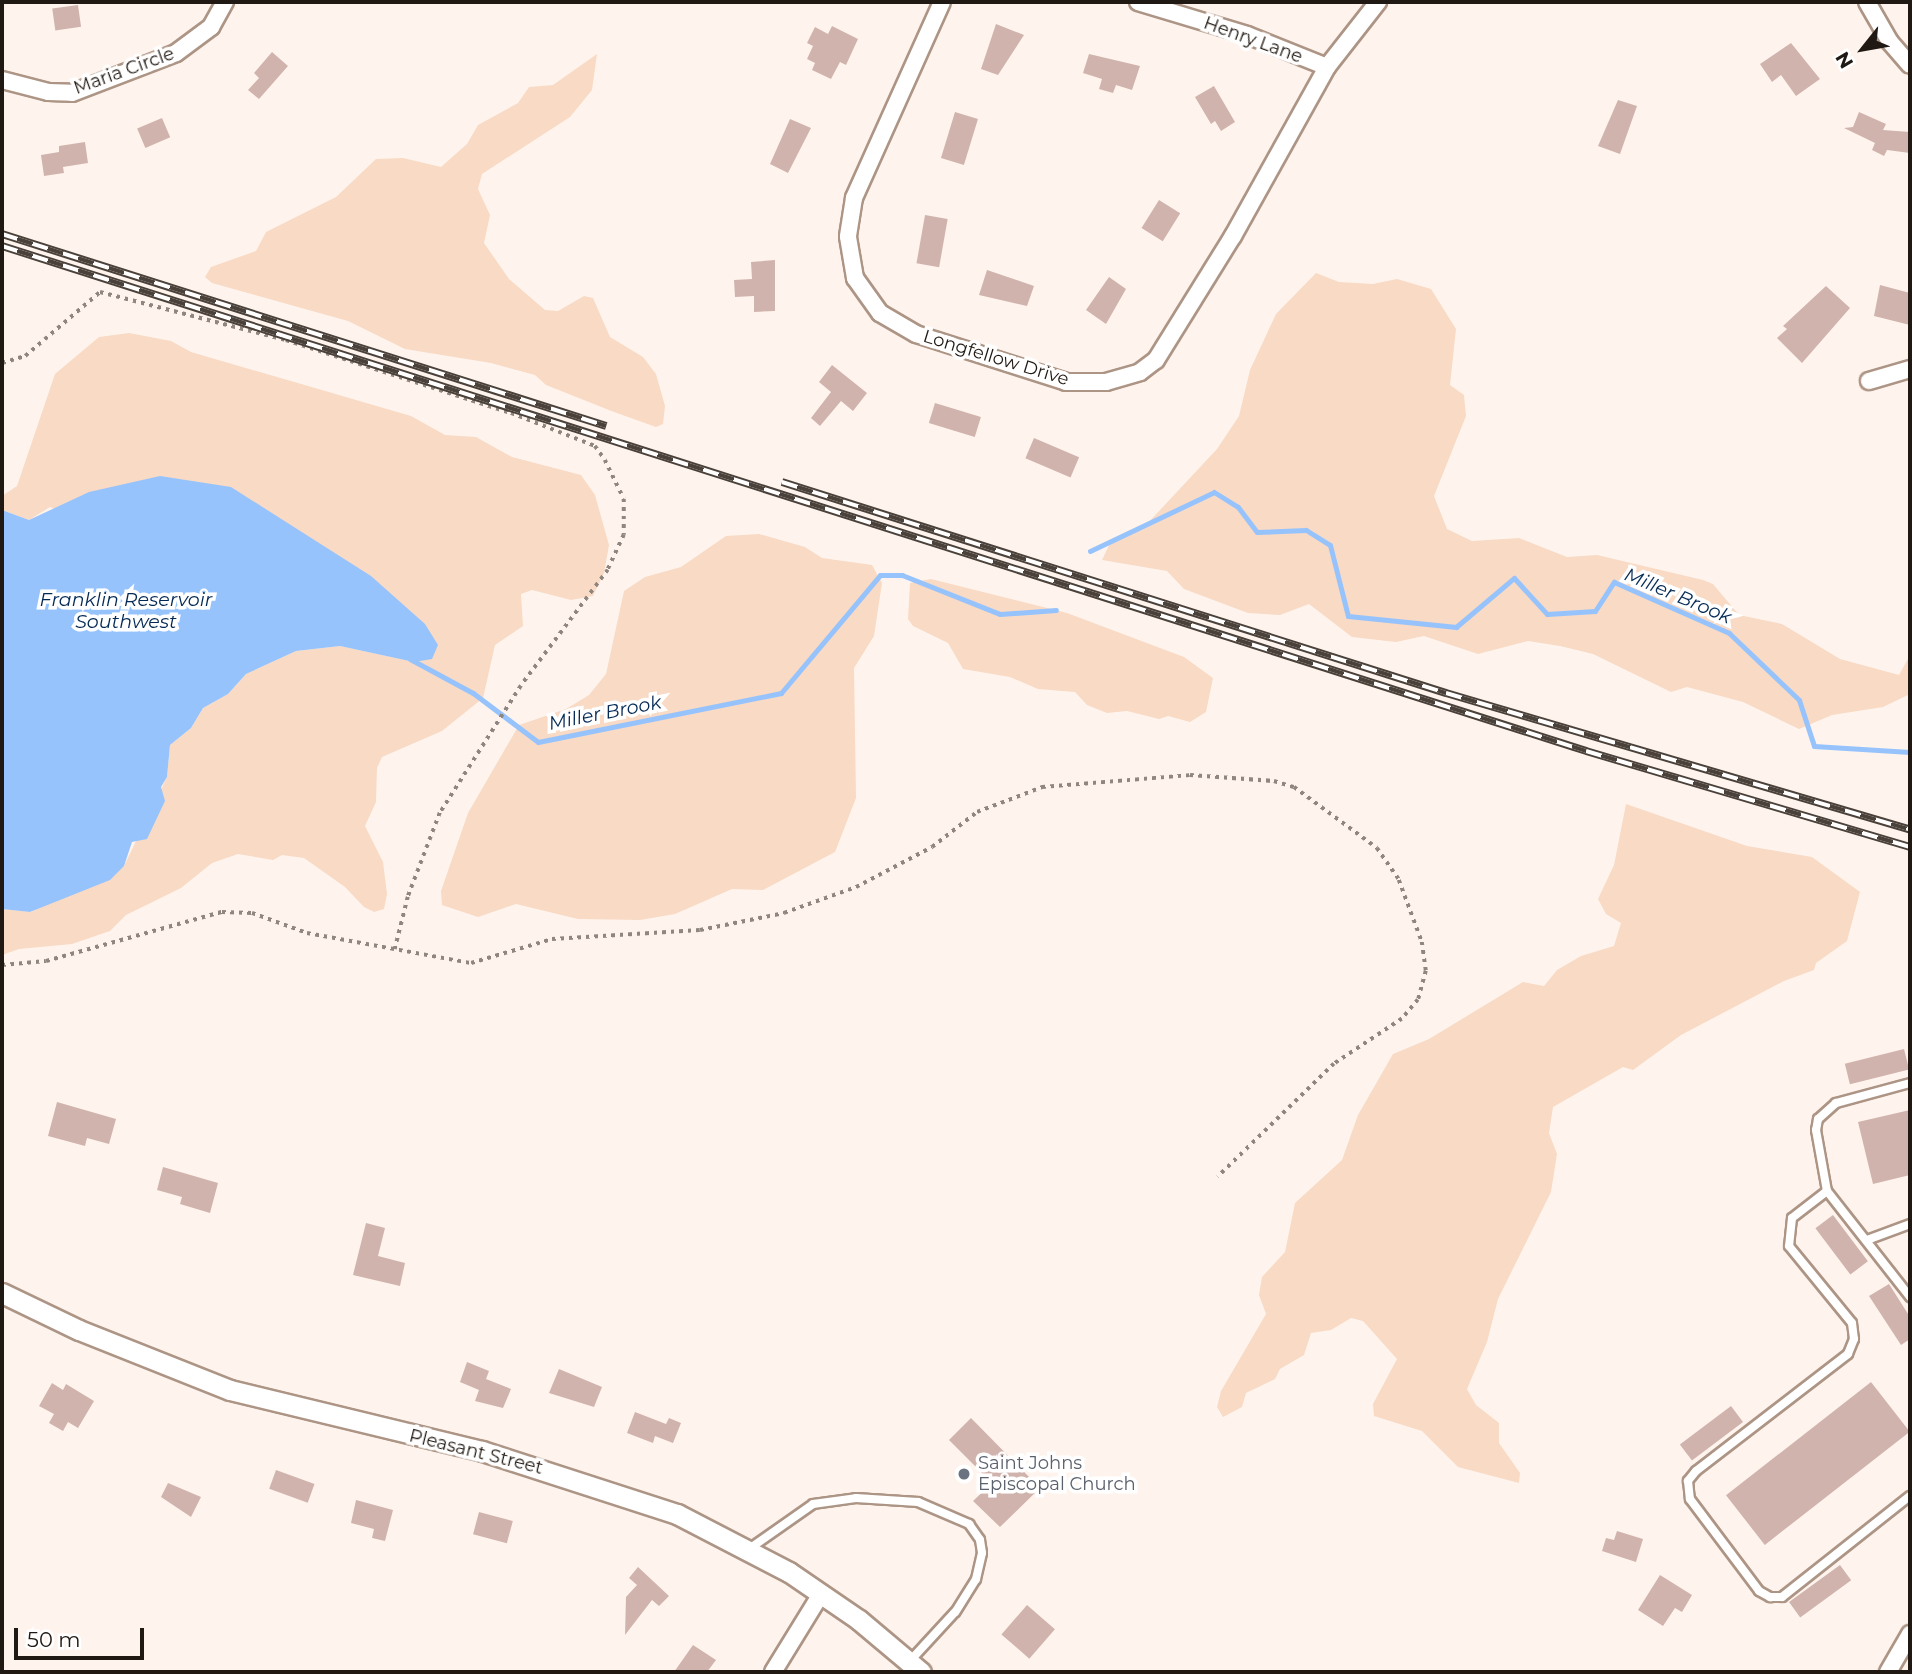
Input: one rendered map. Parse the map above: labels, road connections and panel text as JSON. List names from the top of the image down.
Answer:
{
  "streets": {
    "street": [
      "Henry Lane",
      "Maria Circle",
      "Longfellow Drive",
      "Pleasant Street"
    ]
  },
  "crossings": [
    ["Henry Lane", "Longfellow Drive"]
  ],
  "water": ["Miller Brook", "Franklin Reservoir Southwest"],
  "places": ["Saint Johns Episcopal Church"],
  "scale_bar": "50 m",
  "north": "bottom left"
}
